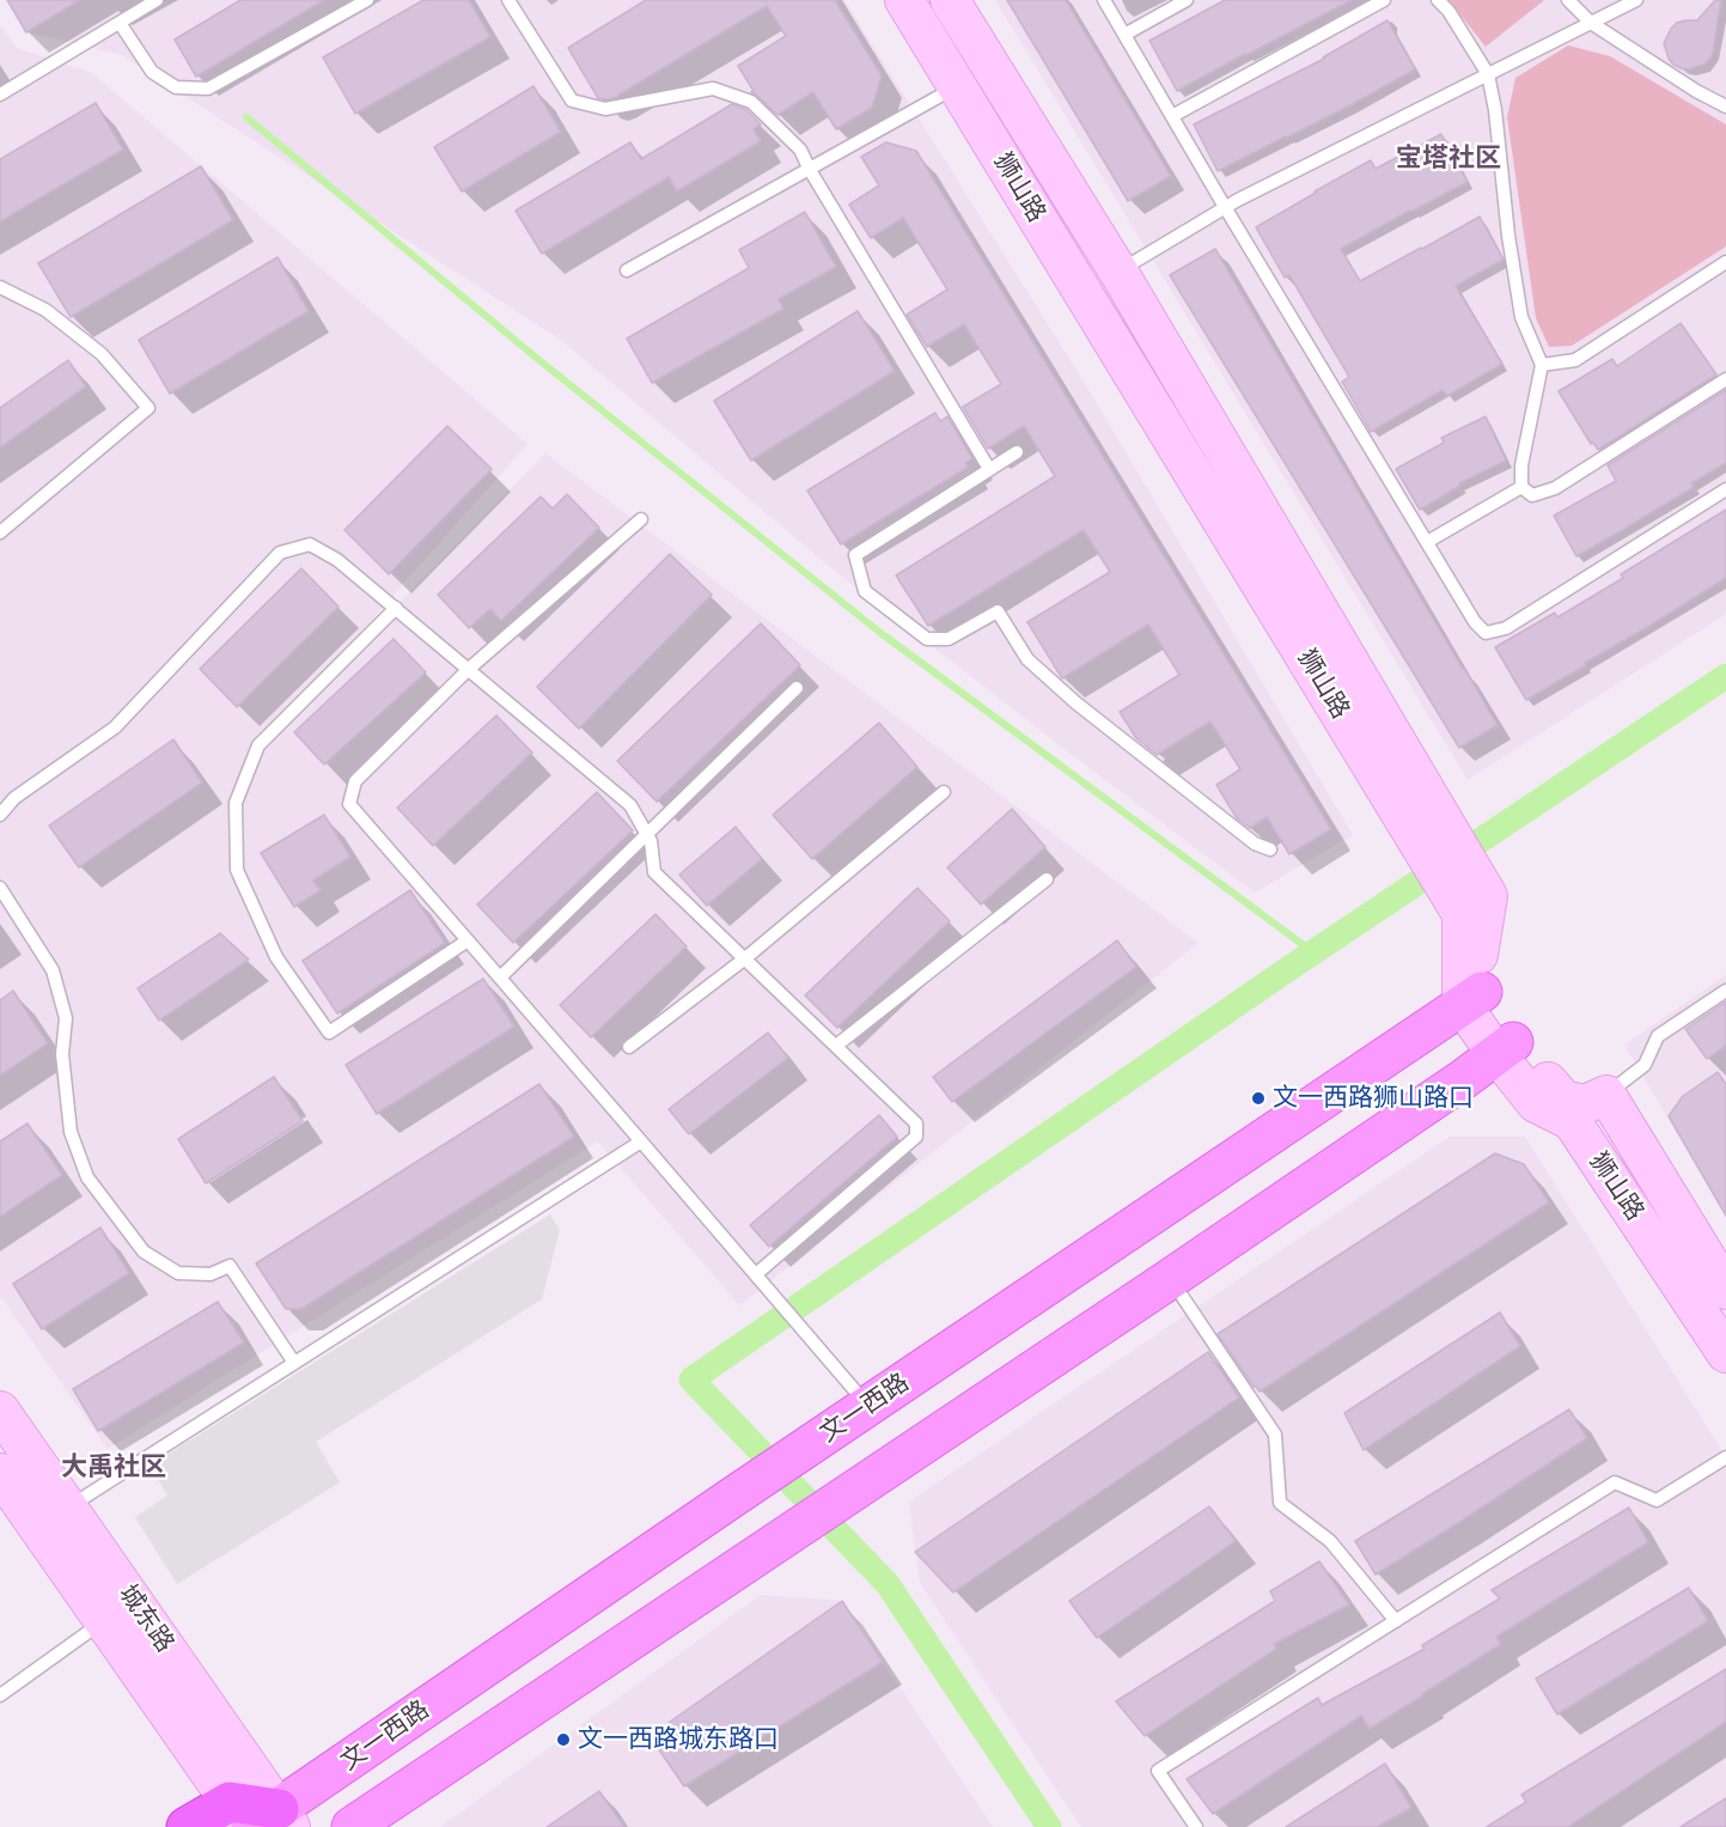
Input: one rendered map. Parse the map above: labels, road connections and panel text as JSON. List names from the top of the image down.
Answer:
{
  "streets": {
    "main road": ["狮山路", "文一西路", "城东路"]
  },
  "crossings": [
    ["狮山路", "文一西路"],
    ["文一西路", "城东路"]
  ],
  "districts": ["宝塔社区", "大禹社区"],
  "places": ["文一西路狮山路口", "文一西路城东路口"]
}
